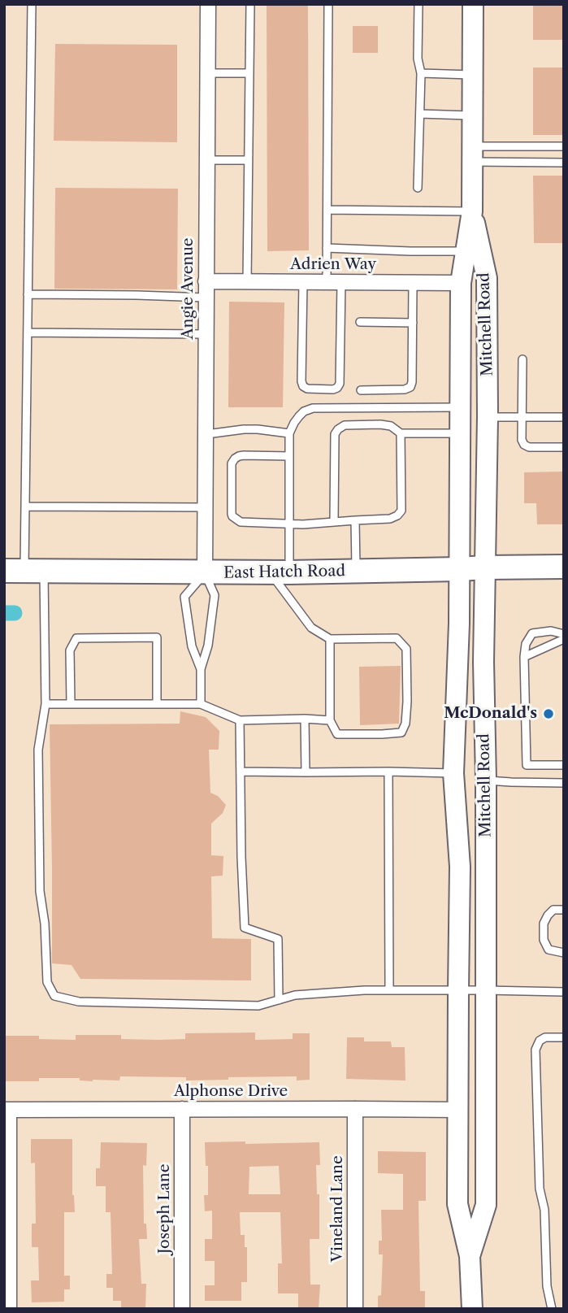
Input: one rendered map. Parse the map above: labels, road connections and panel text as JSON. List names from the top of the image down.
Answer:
{
  "streets": {
    "main road": ["Mitchell Road", "East Hatch Road"],
    "street": [
      "Adrien Way",
      "Angie Avenue",
      "Alphonse Drive",
      "Joseph Lane",
      "Vineland Lane"
    ]
  },
  "crossings": [
    ["Adrien Way", "Angie Avenue"],
    ["Adrien Way", "Mitchell Road"],
    ["Angie Avenue", "East Hatch Road"],
    ["Mitchell Road", "East Hatch Road"],
    ["Mitchell Road", "Alphonse Drive"],
    ["Alphonse Drive", "Joseph Lane"],
    ["Alphonse Drive", "Vineland Lane"]
  ],
  "places": ["McDonald's"]
}
